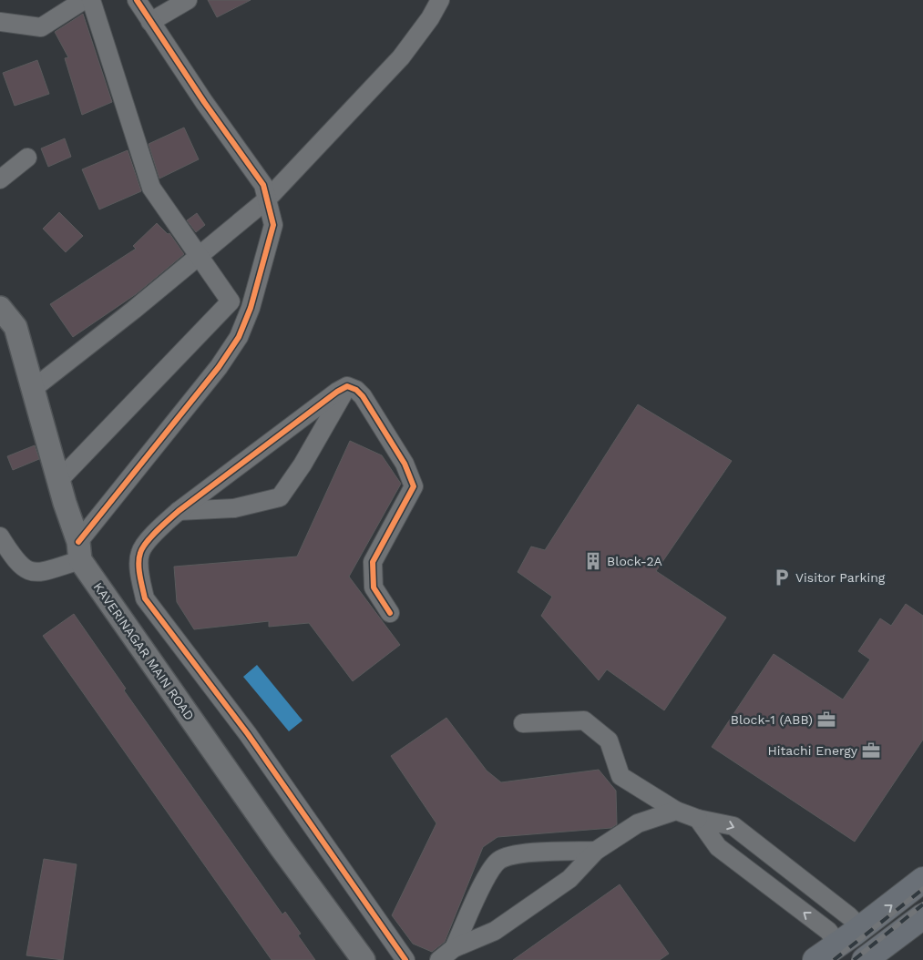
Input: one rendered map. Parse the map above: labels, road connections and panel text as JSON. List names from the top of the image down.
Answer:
{
  "streets": {
    "street": ["KAVERINAGAR MAIN ROAD"]
  },
  "places": {
    "building": ["Block-2A"],
    "parking": ["Visitor Parking"],
    "office": ["Block-1 (ABB)", "Hitachi Energy"]
  }
}
